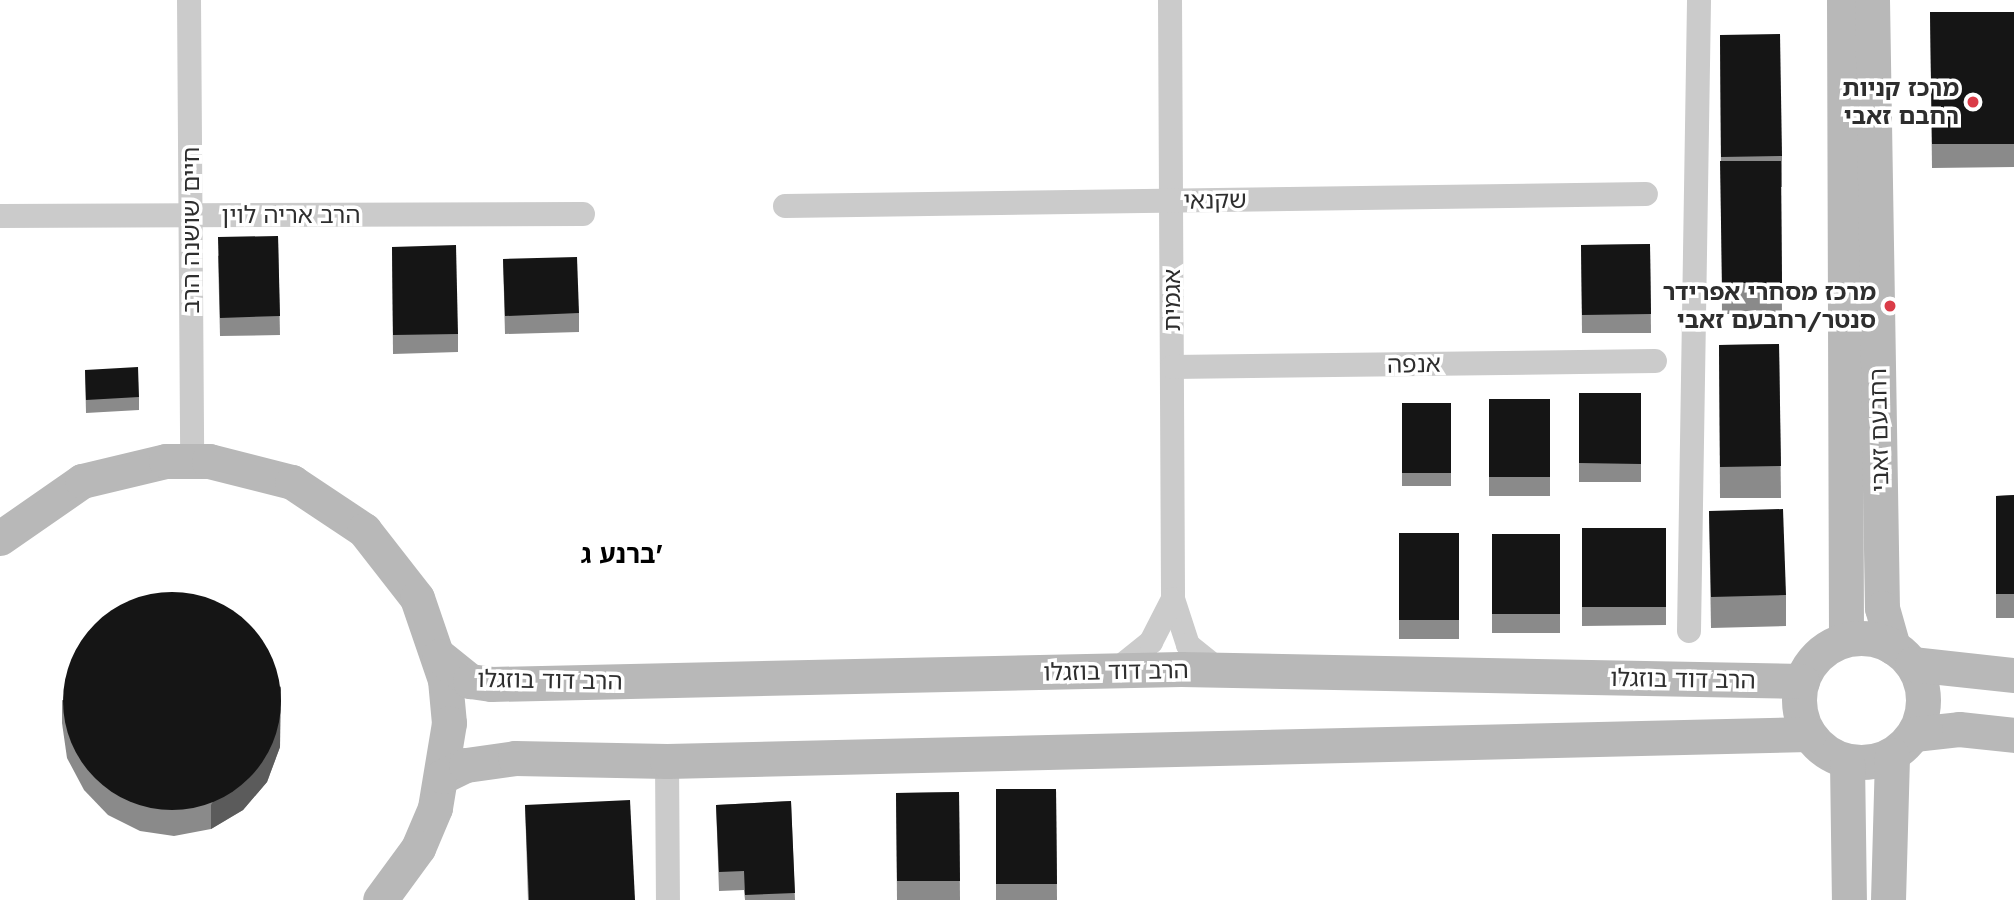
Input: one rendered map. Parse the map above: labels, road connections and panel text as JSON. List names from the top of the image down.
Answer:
{
  "streets": {
    "street": [
      "שקנאי",
      "הרב אריה לוין",
      "חיים שושנה הרב",
      "אגמית",
      "אנפה",
      "רחבעם זאבי",
      "הרב דוד בוזגלו"
    ]
  },
  "crossings": [
    ["שקנאי", "אגמית"],
    ["הרב אריה לוין", "חיים שושנה הרב"],
    ["אגמית", "אנפה"],
    ["אגמית", "הרב דוד בוזגלו"],
    ["רחבעם זאבי", "הרב דוד בוזגלו"]
  ],
  "districts": ["ברנע ג'"],
  "places": ["מרכז קניות רחבם זאבי", "מרכז מסחרי אפרידר סנטר/רחבעם זאבי"]
}
